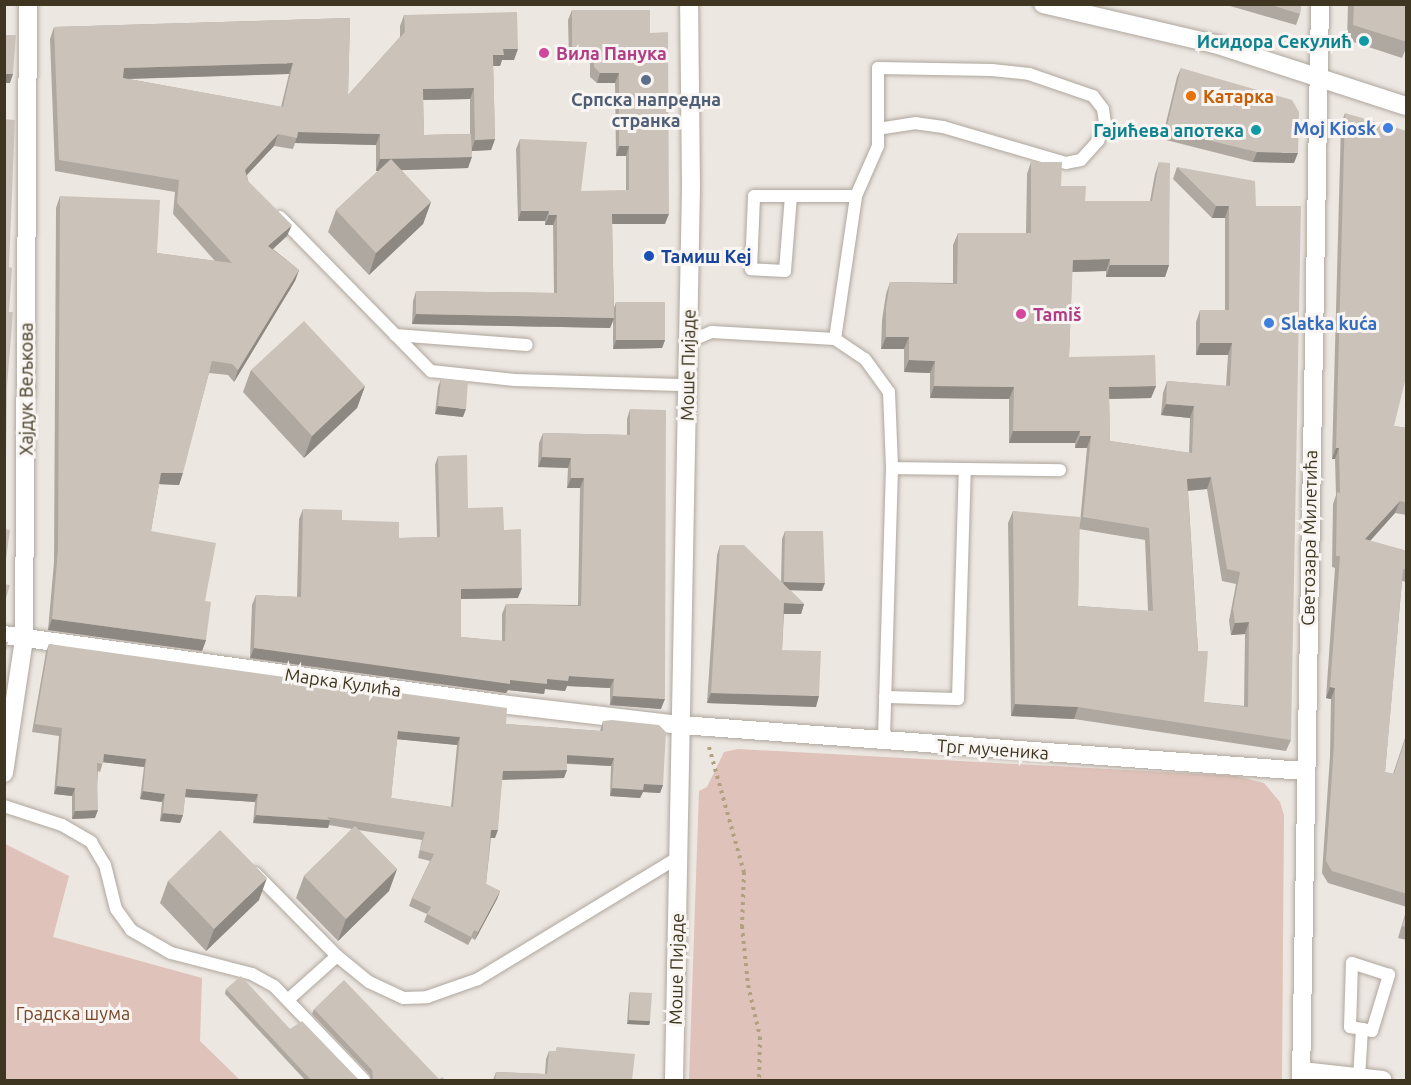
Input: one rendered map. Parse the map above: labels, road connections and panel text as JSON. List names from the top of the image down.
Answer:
{
  "streets": {
    "street": [
      "Моше Пијаде",
      "Хајдук Вељкова",
      "Светозара Милетића",
      "Марка Кулића",
      "Трг мученика"
    ]
  },
  "crossings": [
    ["Моше Пијаде", "Марка Кулића"],
    ["Моше Пијаде", "Трг мученика"],
    ["Хајдук Вељкова", "Марка Кулића"],
    ["Светозара Милетића", "Трг мученика"],
    ["Марка Кулића", "Трг мученика"]
  ],
  "parks": ["Градска шума"],
  "places": [
    "Исидора Секулић",
    "Вила Панука",
    "Српска напредна странка",
    "Катарка",
    "Moj Kiosk",
    "Гајићева апотека",
    "Тамиш Кеј",
    "Tamiš",
    "Slatka kuća"
  ]
}
